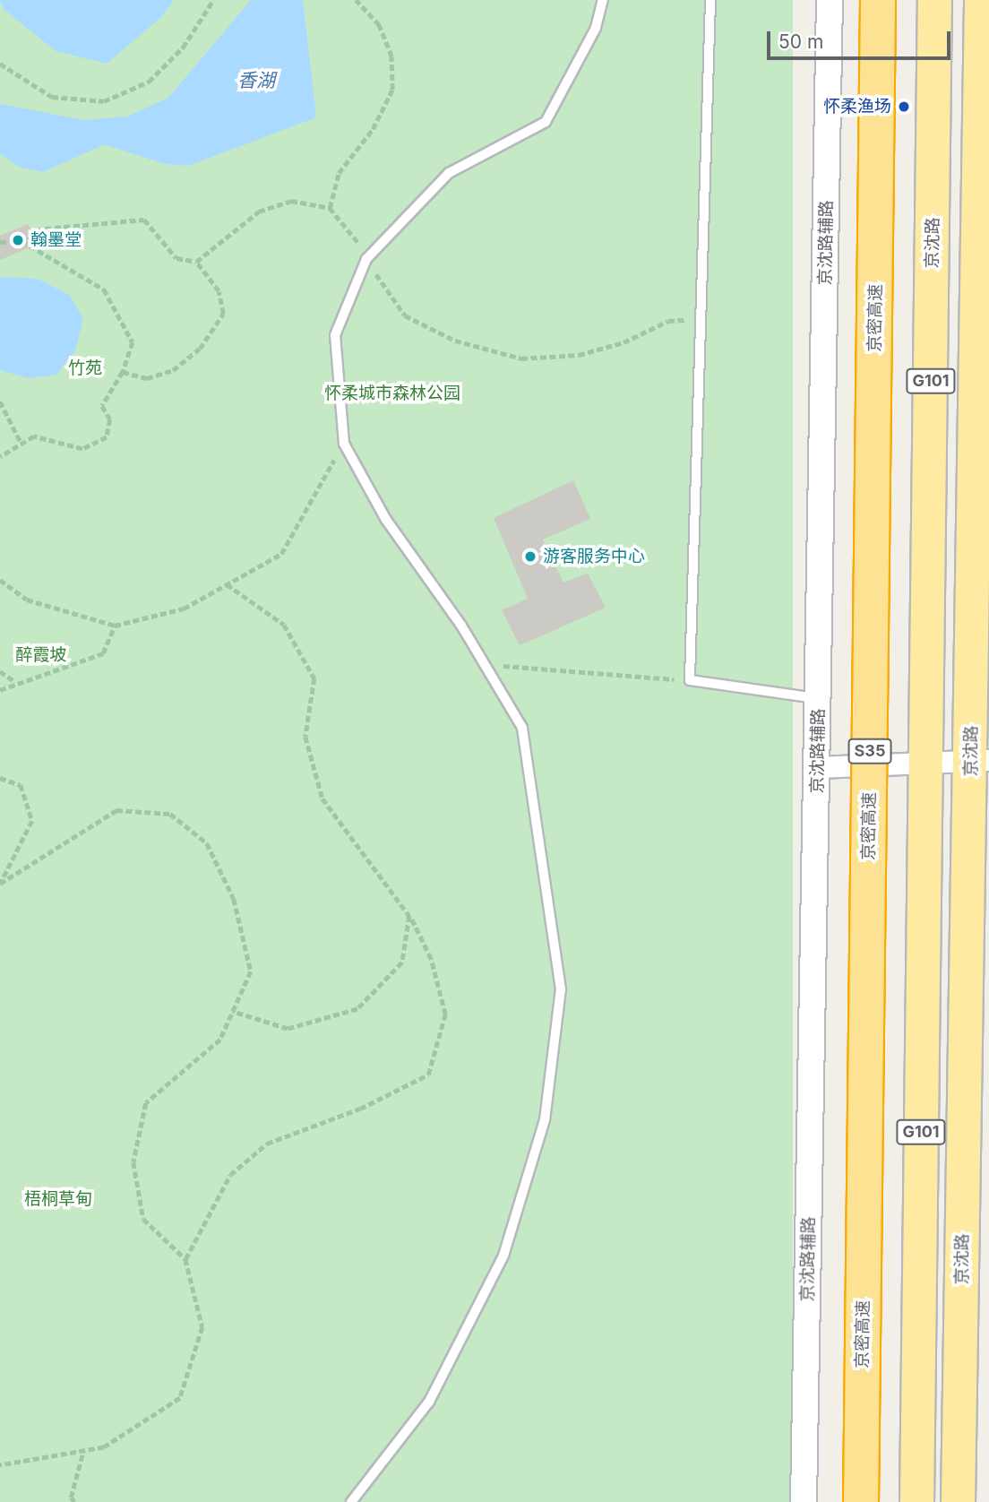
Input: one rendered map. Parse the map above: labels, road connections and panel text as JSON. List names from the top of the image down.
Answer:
{
  "streets": {
    "highway": [
      "京沈路",
      "京密高速",
      "G101",
      "S35"
    ],
    "street": ["京沈路辅路"]
  },
  "water": ["香湖"],
  "parks": [
    "竹苑",
    "怀柔城市森林公园",
    "醉霞坡",
    "梧桐草甸"
  ],
  "places": ["怀柔渔场", "翰墨堂", "游客服务中心"],
  "scale_bar": "50 m"
}
